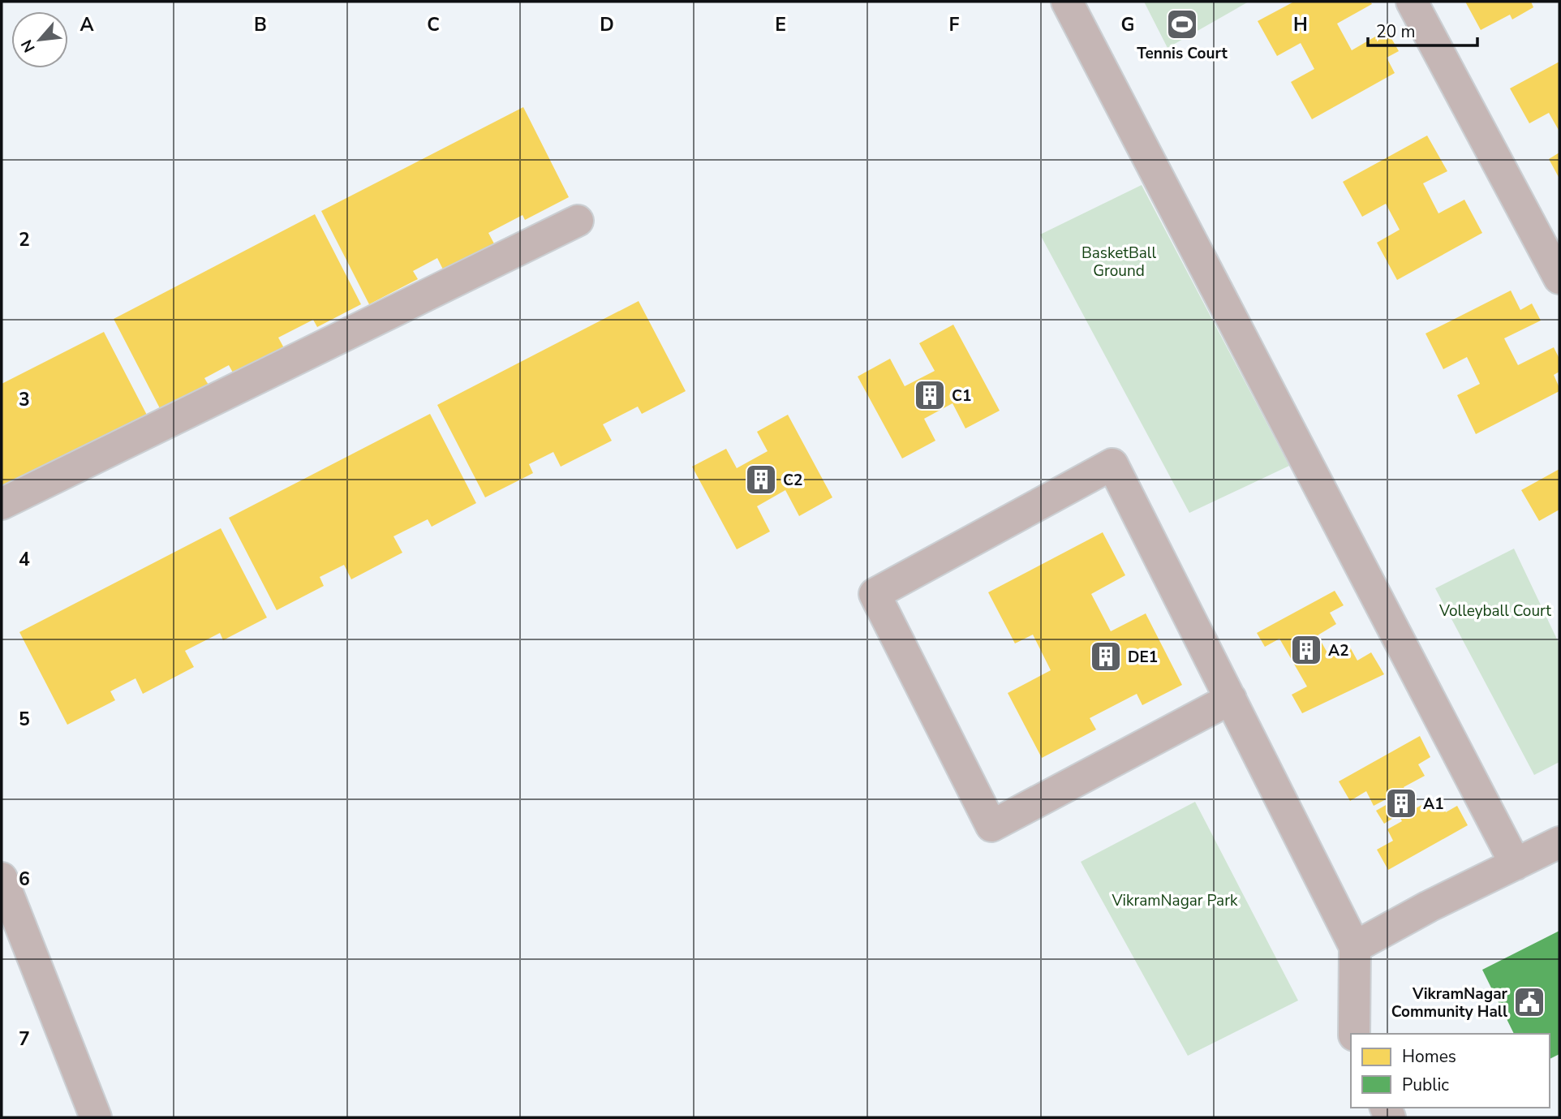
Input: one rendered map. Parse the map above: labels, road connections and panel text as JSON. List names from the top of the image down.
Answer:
{
  "parks": ["BasketBall Ground", "Volleyball Court", "VikramNagar Park"],
  "places": {
    "sports": ["Tennis Court"],
    "building": [
      "C1",
      "C2",
      "A2",
      "DE1",
      "A1"
    ],
    "public building": ["VikramNagar Community Hall"]
  },
  "legend": ["Homes", "Public"],
  "scale_bar": "20 m",
  "north": "bottom left",
  "grid": {
    "columns": [
      "A",
      "B",
      "C",
      "D",
      "E",
      "F",
      "G",
      "H"
    ],
    "rows": [
      "2",
      "3",
      "4",
      "5",
      "6",
      "7"
    ]
  }
}
